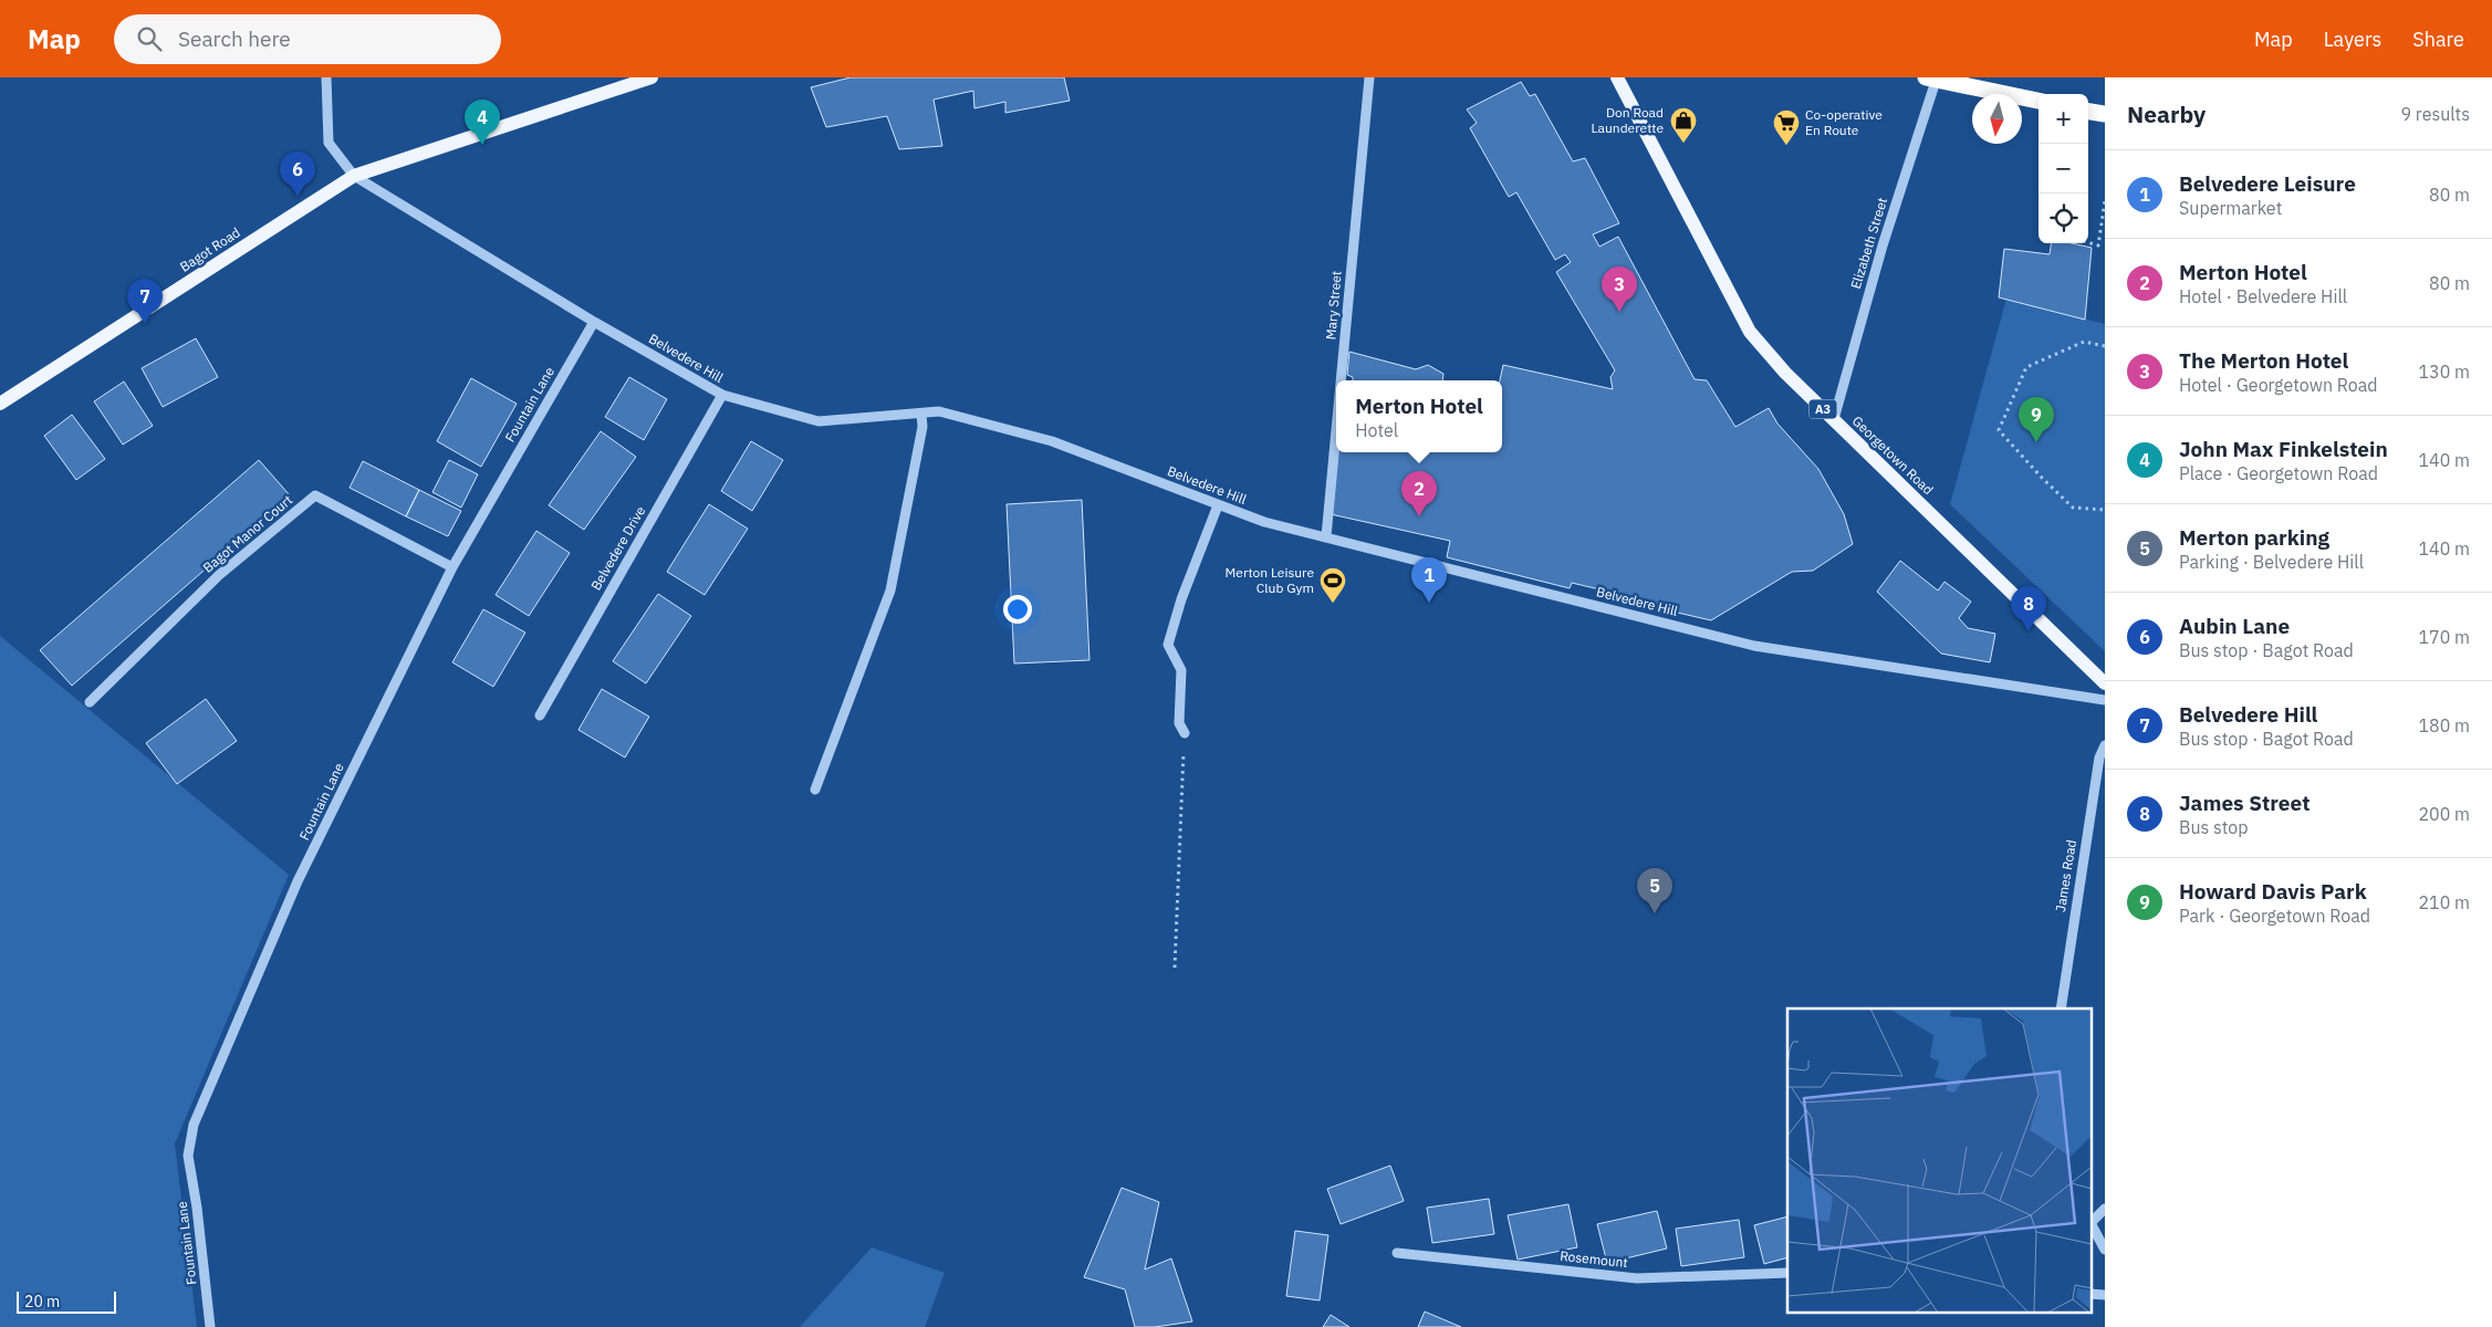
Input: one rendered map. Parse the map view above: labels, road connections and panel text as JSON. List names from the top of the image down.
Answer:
{
  "streets": {
    "main road": ["Bagot Road", "A3", "Georgetown Road"],
    "street": [
      "Elizabeth Street",
      "Mary Street",
      "Belvedere Hill",
      "Fountain Lane",
      "Bagot Manor Court",
      "Belvedere Drive",
      "James Road",
      "Rosemount"
    ]
  },
  "crossings": [
    ["Elizabeth Street", "Georgetown Road"],
    ["Bagot Road", "Belvedere Hill"],
    ["Mary Street", "Belvedere Hill"],
    ["Belvedere Hill", "Fountain Lane"],
    ["Belvedere Hill", "Belvedere Drive"],
    ["Fountain Lane", "Bagot Manor Court"]
  ],
  "places": {
    "shop": ["Don Road Launderette"],
    "supermarket": ["Co-operative En Route"],
    "sports": ["Merton Leisure Club Gym"]
  },
  "scale_bar": "20 m",
  "north": "bottom",
  "page": {
    "header": "Map",
    "search": "Search here",
    "nav": ["Map", "Layers", "Share"],
    "heading": ["Nearby", "9 results"],
    "map_buttons": ["+", "−"],
    "pins": [
      "4",
      "6",
      "3",
      "7",
      "9",
      "2",
      "1",
      "8",
      "5"
    ],
    "list": [
      {
        "mark": "1",
        "name": "Belvedere Leisure",
        "note": "Supermarket",
        "value": "80 m"
      },
      {
        "mark": "2",
        "name": "Merton Hotel",
        "note": "Hotel · Belvedere Hill",
        "value": "80 m"
      },
      {
        "mark": "3",
        "name": "The Merton Hotel",
        "note": "Hotel · Georgetown Road",
        "value": "130 m"
      },
      {
        "mark": "4",
        "name": "John Max Finkelstein",
        "note": "Place · Georgetown Road",
        "value": "140 m"
      },
      {
        "mark": "5",
        "name": "Merton parking",
        "note": "Parking · Belvedere Hill",
        "value": "140 m"
      },
      {
        "mark": "6",
        "name": "Aubin Lane",
        "note": "Bus stop · Bagot Road",
        "value": "170 m"
      },
      {
        "mark": "7",
        "name": "Belvedere Hill",
        "note": "Bus stop · Bagot Road",
        "value": "180 m"
      },
      {
        "mark": "8",
        "name": "James Street",
        "note": "Bus stop",
        "value": "200 m"
      },
      {
        "mark": "9",
        "name": "Howard Davis Park",
        "note": "Park · Georgetown Road",
        "value": "210 m"
      }
    ],
    "popup": ["Merton Hotel", "Hotel"],
    "scale": "20 m"
  }
}
